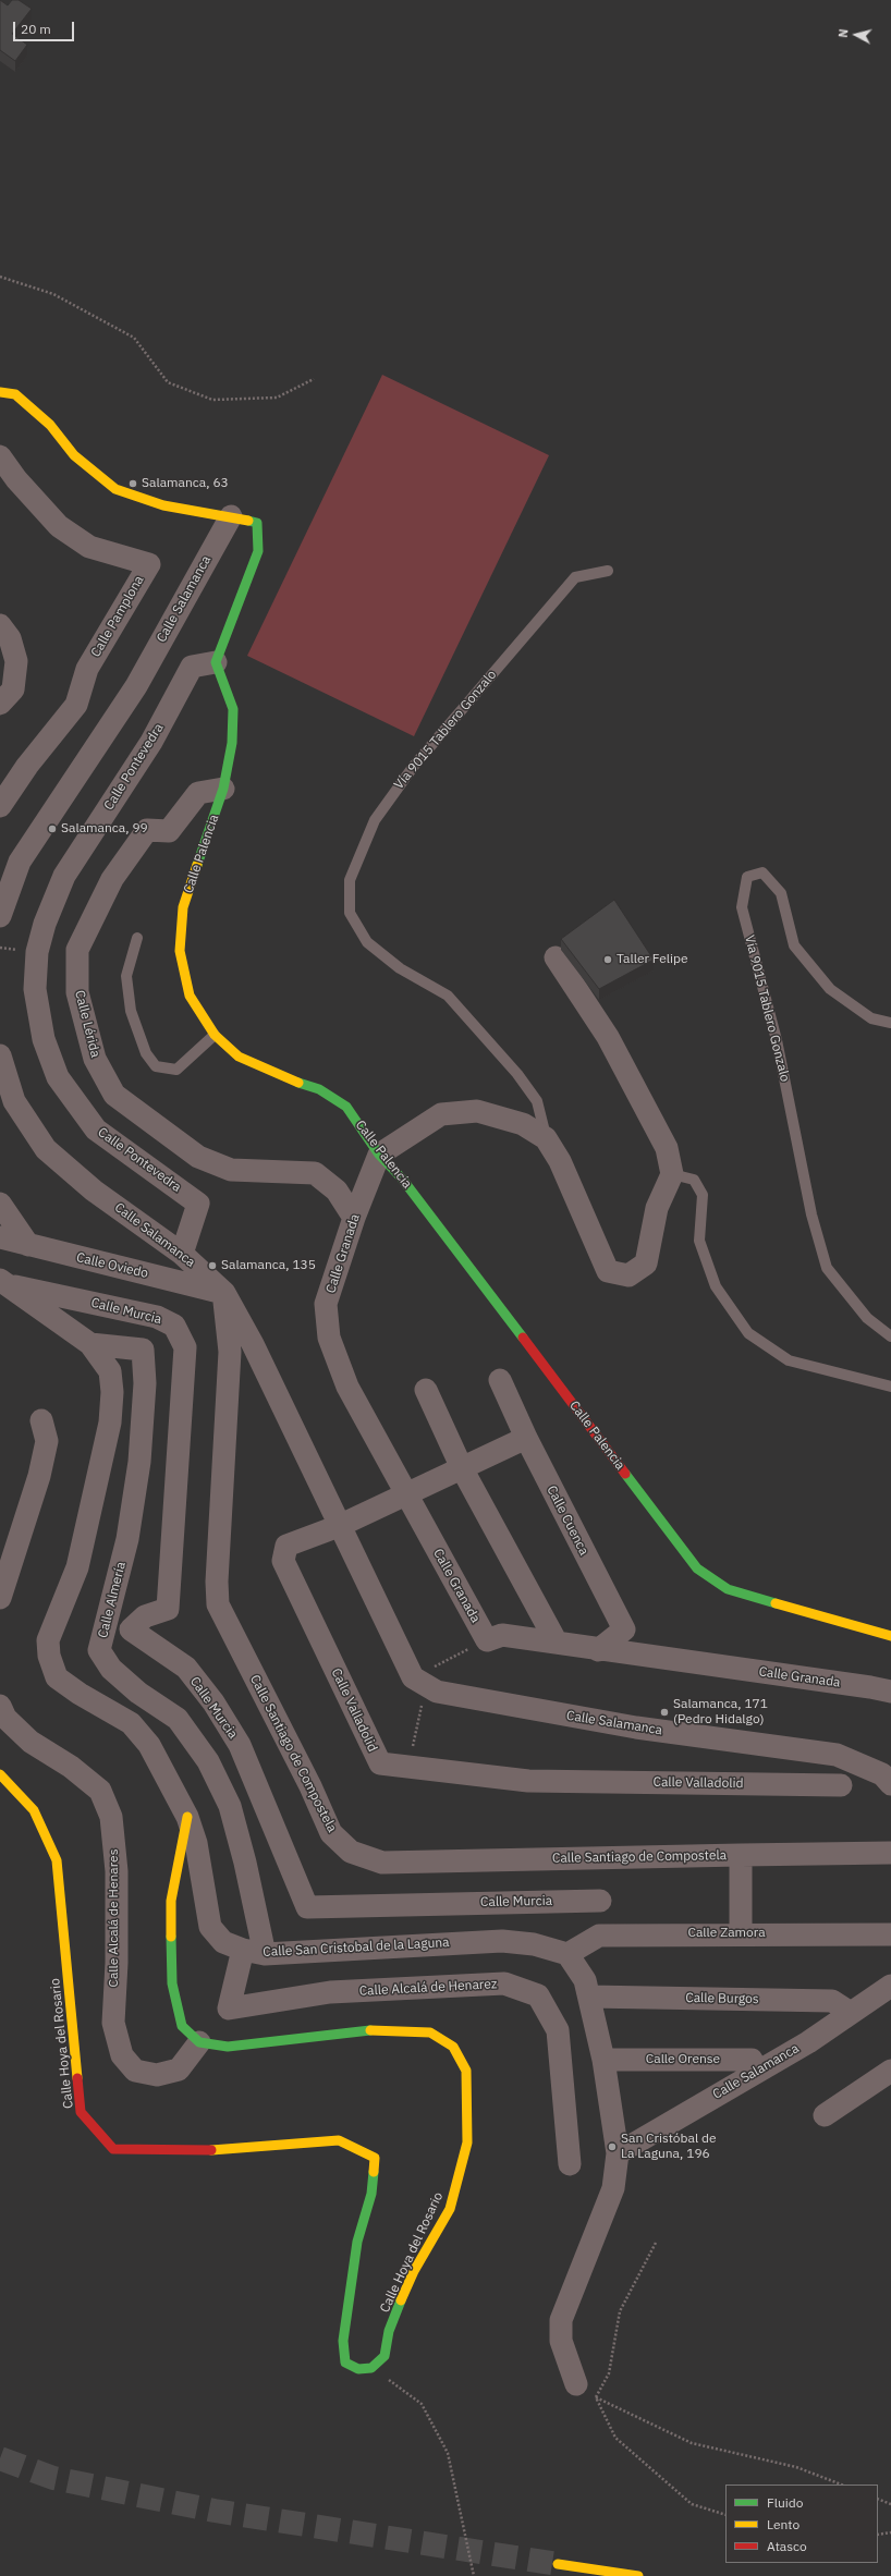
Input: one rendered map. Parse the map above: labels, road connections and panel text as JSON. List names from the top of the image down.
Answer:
{
  "streets": {
    "street": [
      "Calle Salamanca",
      "Calle Pamplona",
      "Vía 9015 Tablero Gonzalo",
      "Calle Pontevedra",
      "Calle Palencia",
      "Calle Lérida",
      "Calle Granada",
      "Calle Oviedo",
      "Calle Murcia",
      "Calle Cuenca",
      "Calle Almería",
      "Calle Valladolid",
      "Calle Santiago de Compostela",
      "Calle Alcalá de Henares",
      "Calle Zamora",
      "Calle San Cristobal de la Laguna",
      "Calle Alcalá de Henarez",
      "Calle Burgos",
      "Calle Hoya del Rosario",
      "Calle Orense"
    ]
  },
  "crossings": [
    ["Calle Salamanca", "Calle Pontevedra"],
    ["Calle Salamanca", "Calle Oviedo"],
    ["Calle Salamanca", "Calle Valladolid"],
    ["Calle Salamanca", "Calle Santiago de Compostela"],
    ["Calle Salamanca", "Calle Burgos"],
    ["Calle Salamanca", "Calle Orense"],
    ["Vía 9015 Tablero Gonzalo", "Calle Palencia"],
    ["Vía 9015 Tablero Gonzalo", "Calle Granada"],
    ["Calle Pontevedra", "Calle Palencia"],
    ["Calle Palencia", "Calle Lérida"],
    ["Calle Palencia", "Calle Granada"],
    ["Calle Lérida", "Calle Granada"],
    ["Calle Granada", "Calle Cuenca"],
    ["Calle Granada", "Calle Valladolid"],
    ["Calle Oviedo", "Calle Santiago de Compostela"],
    ["Calle Murcia", "Calle San Cristobal de la Laguna"],
    ["Calle Cuenca", "Calle Valladolid"],
    ["Calle Almería", "Calle San Cristobal de la Laguna"],
    ["Calle Almería", "Calle Alcalá de Henarez"],
    ["Calle Santiago de Compostela", "Calle Zamora"],
    ["Calle Alcalá de Henares", "Calle Hoya del Rosario"],
    ["Calle Zamora", "Calle San Cristobal de la Laguna"],
    ["Calle San Cristobal de la Laguna", "Calle Alcalá de Henarez"]
  ],
  "places": [
    "Salamanca, 63",
    "Salamanca, 99",
    "Taller Felipe",
    "Salamanca, 135",
    "Salamanca, 171 (Pedro Hidalgo)",
    "San Cristóbal de La Laguna, 196"
  ],
  "legend": ["Fluido", "Lento", "Atasco"],
  "scale_bar": "20 m",
  "north": "left"
}
